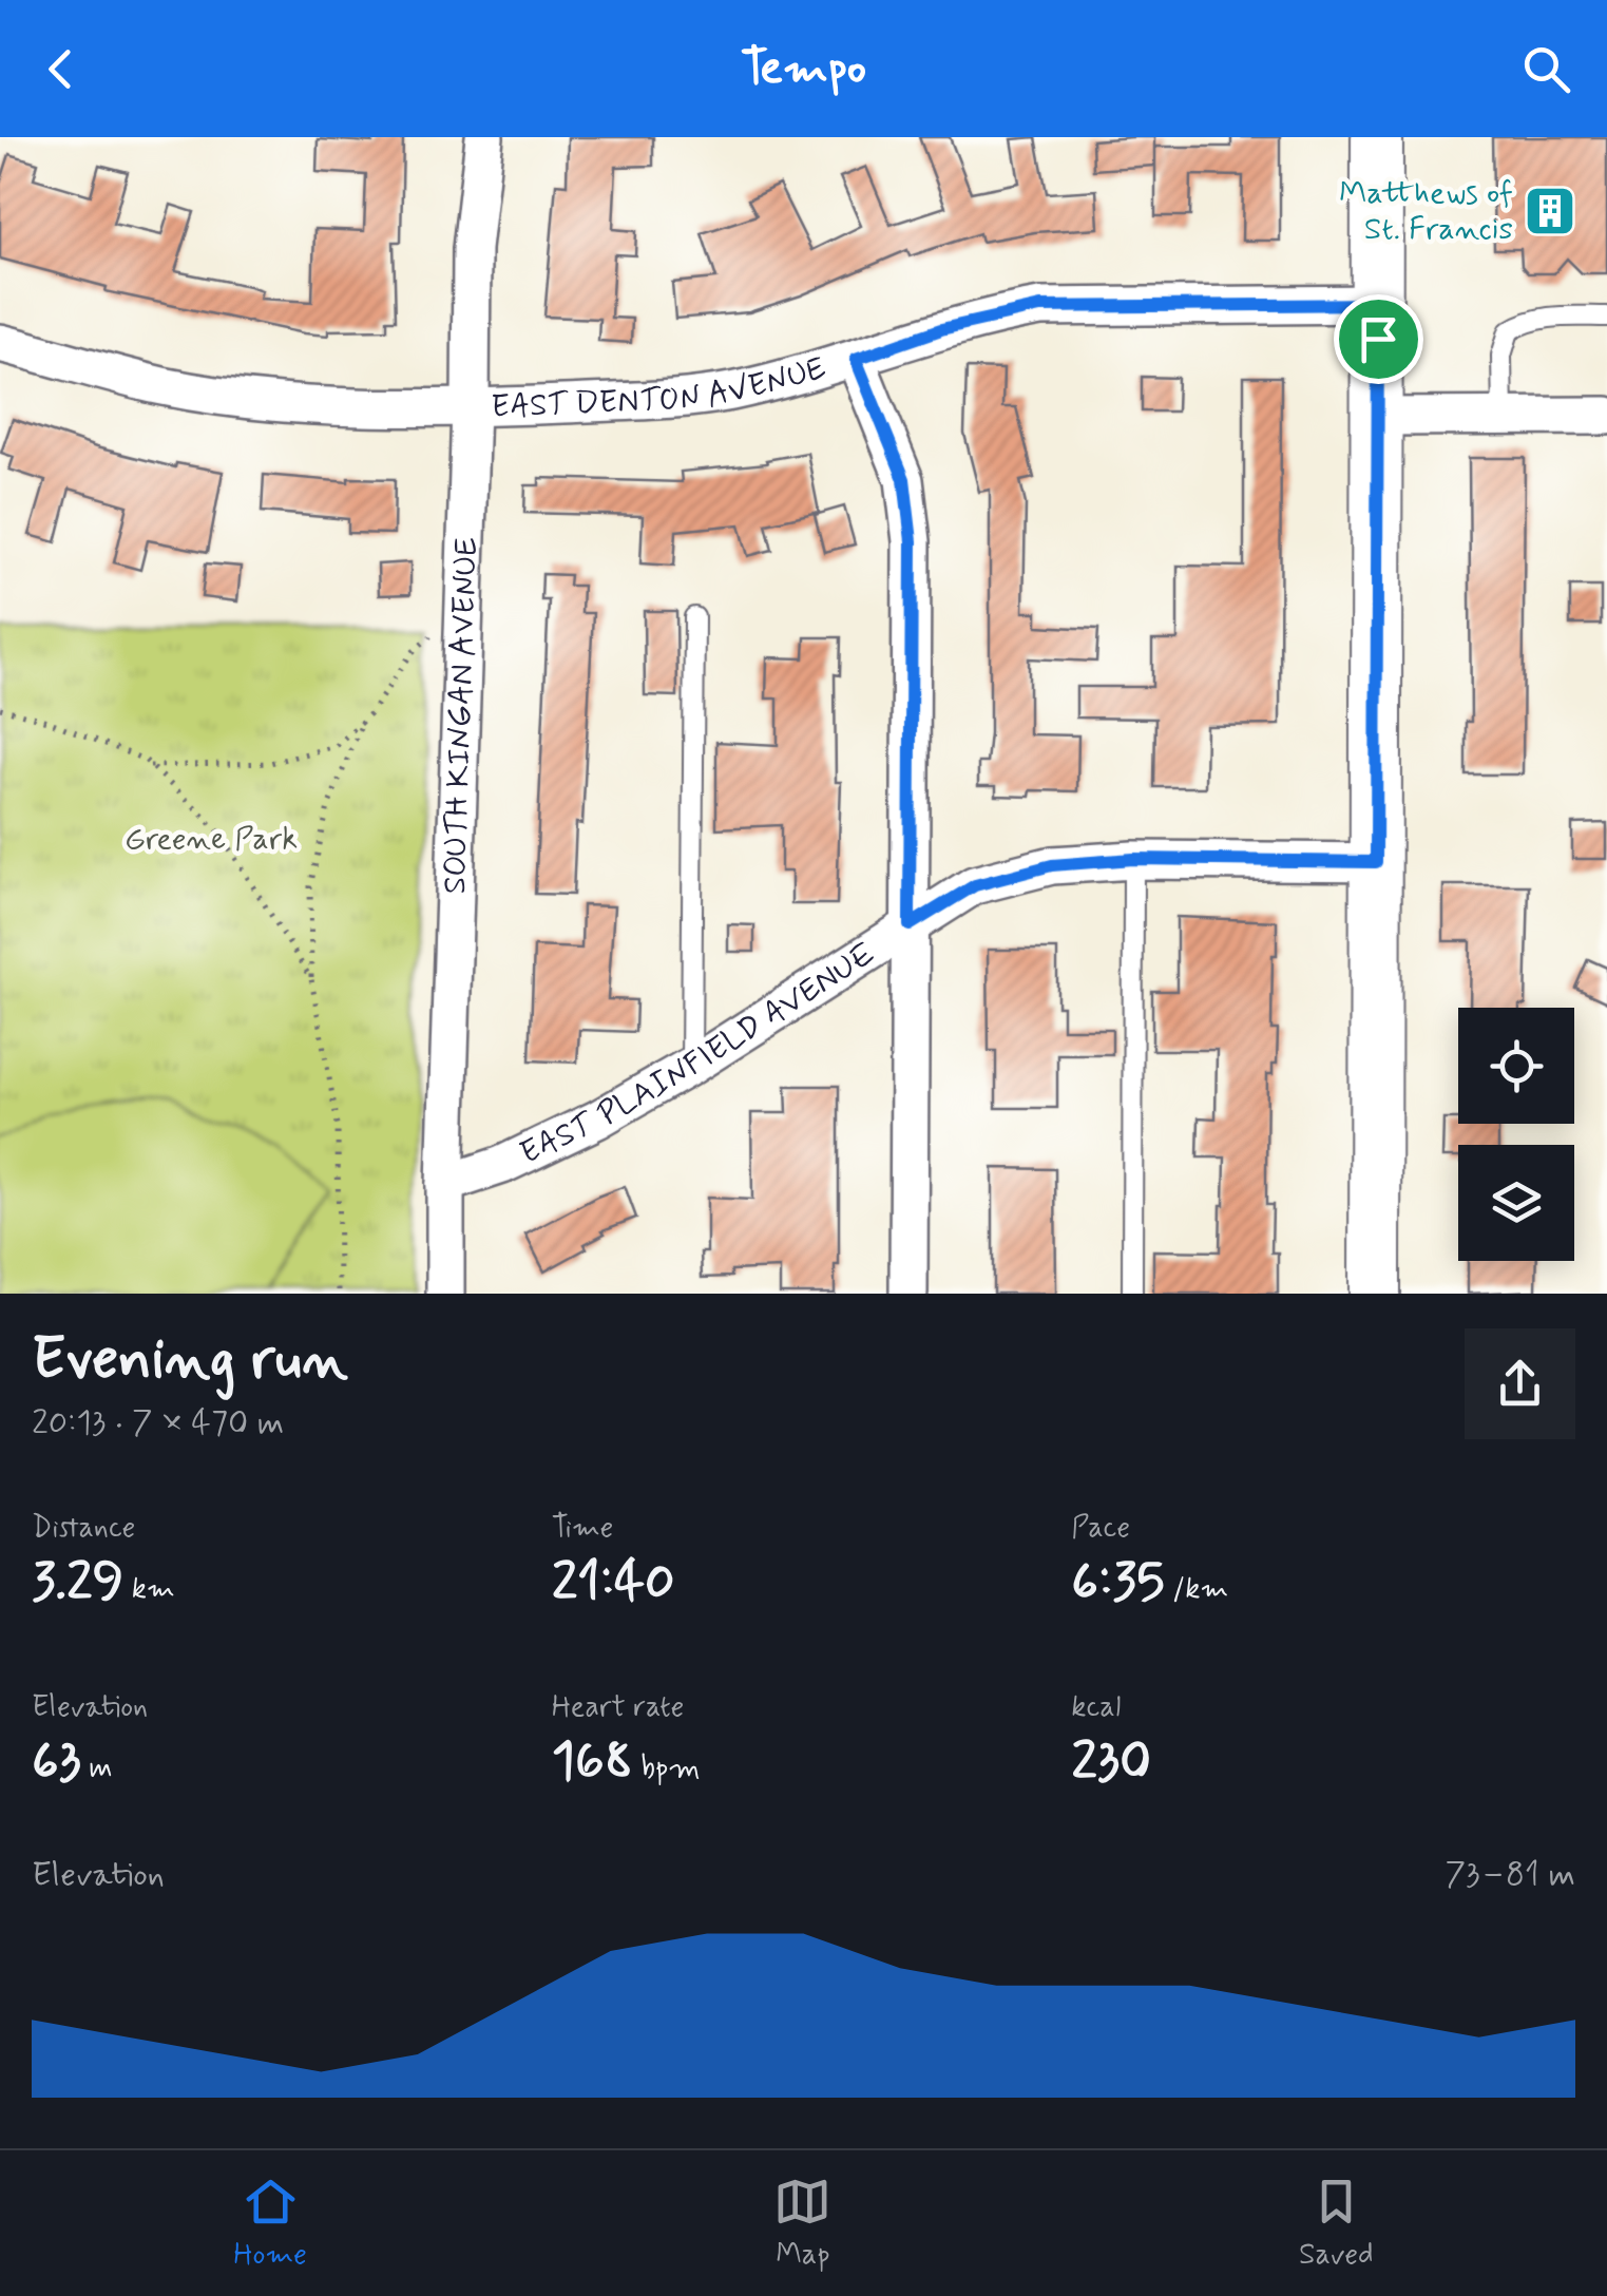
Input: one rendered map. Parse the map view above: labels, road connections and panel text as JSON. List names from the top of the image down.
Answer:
{
  "streets": {
    "street": ["EAST DENTON AVENUE", "SOUTH KINGAN AVENUE", "EAST PLAINFIELD AVENUE"]
  },
  "crossings": [
    ["EAST DENTON AVENUE", "SOUTH KINGAN AVENUE"],
    ["SOUTH KINGAN AVENUE", "EAST PLAINFIELD AVENUE"]
  ],
  "parks": ["Greene Park"],
  "places": {
    "building": ["Matthews of St. Francis"]
  },
  "page": {
    "header": "Tempo",
    "heading": ["Evening run", "20:13 · 7 × 470 m"],
    "stats": [
      ["Distance", "3.29 km"],
      ["Time", "21:40"],
      ["Pace", "6:35 /km"],
      ["Elevation", "63 m"],
      ["Heart rate", "168 bpm"],
      ["kcal", "230"]
    ],
    "chart": ["Elevation", "73–81 m"],
    "tabs": ["Home", "Map", "Saved"]
  }
}
